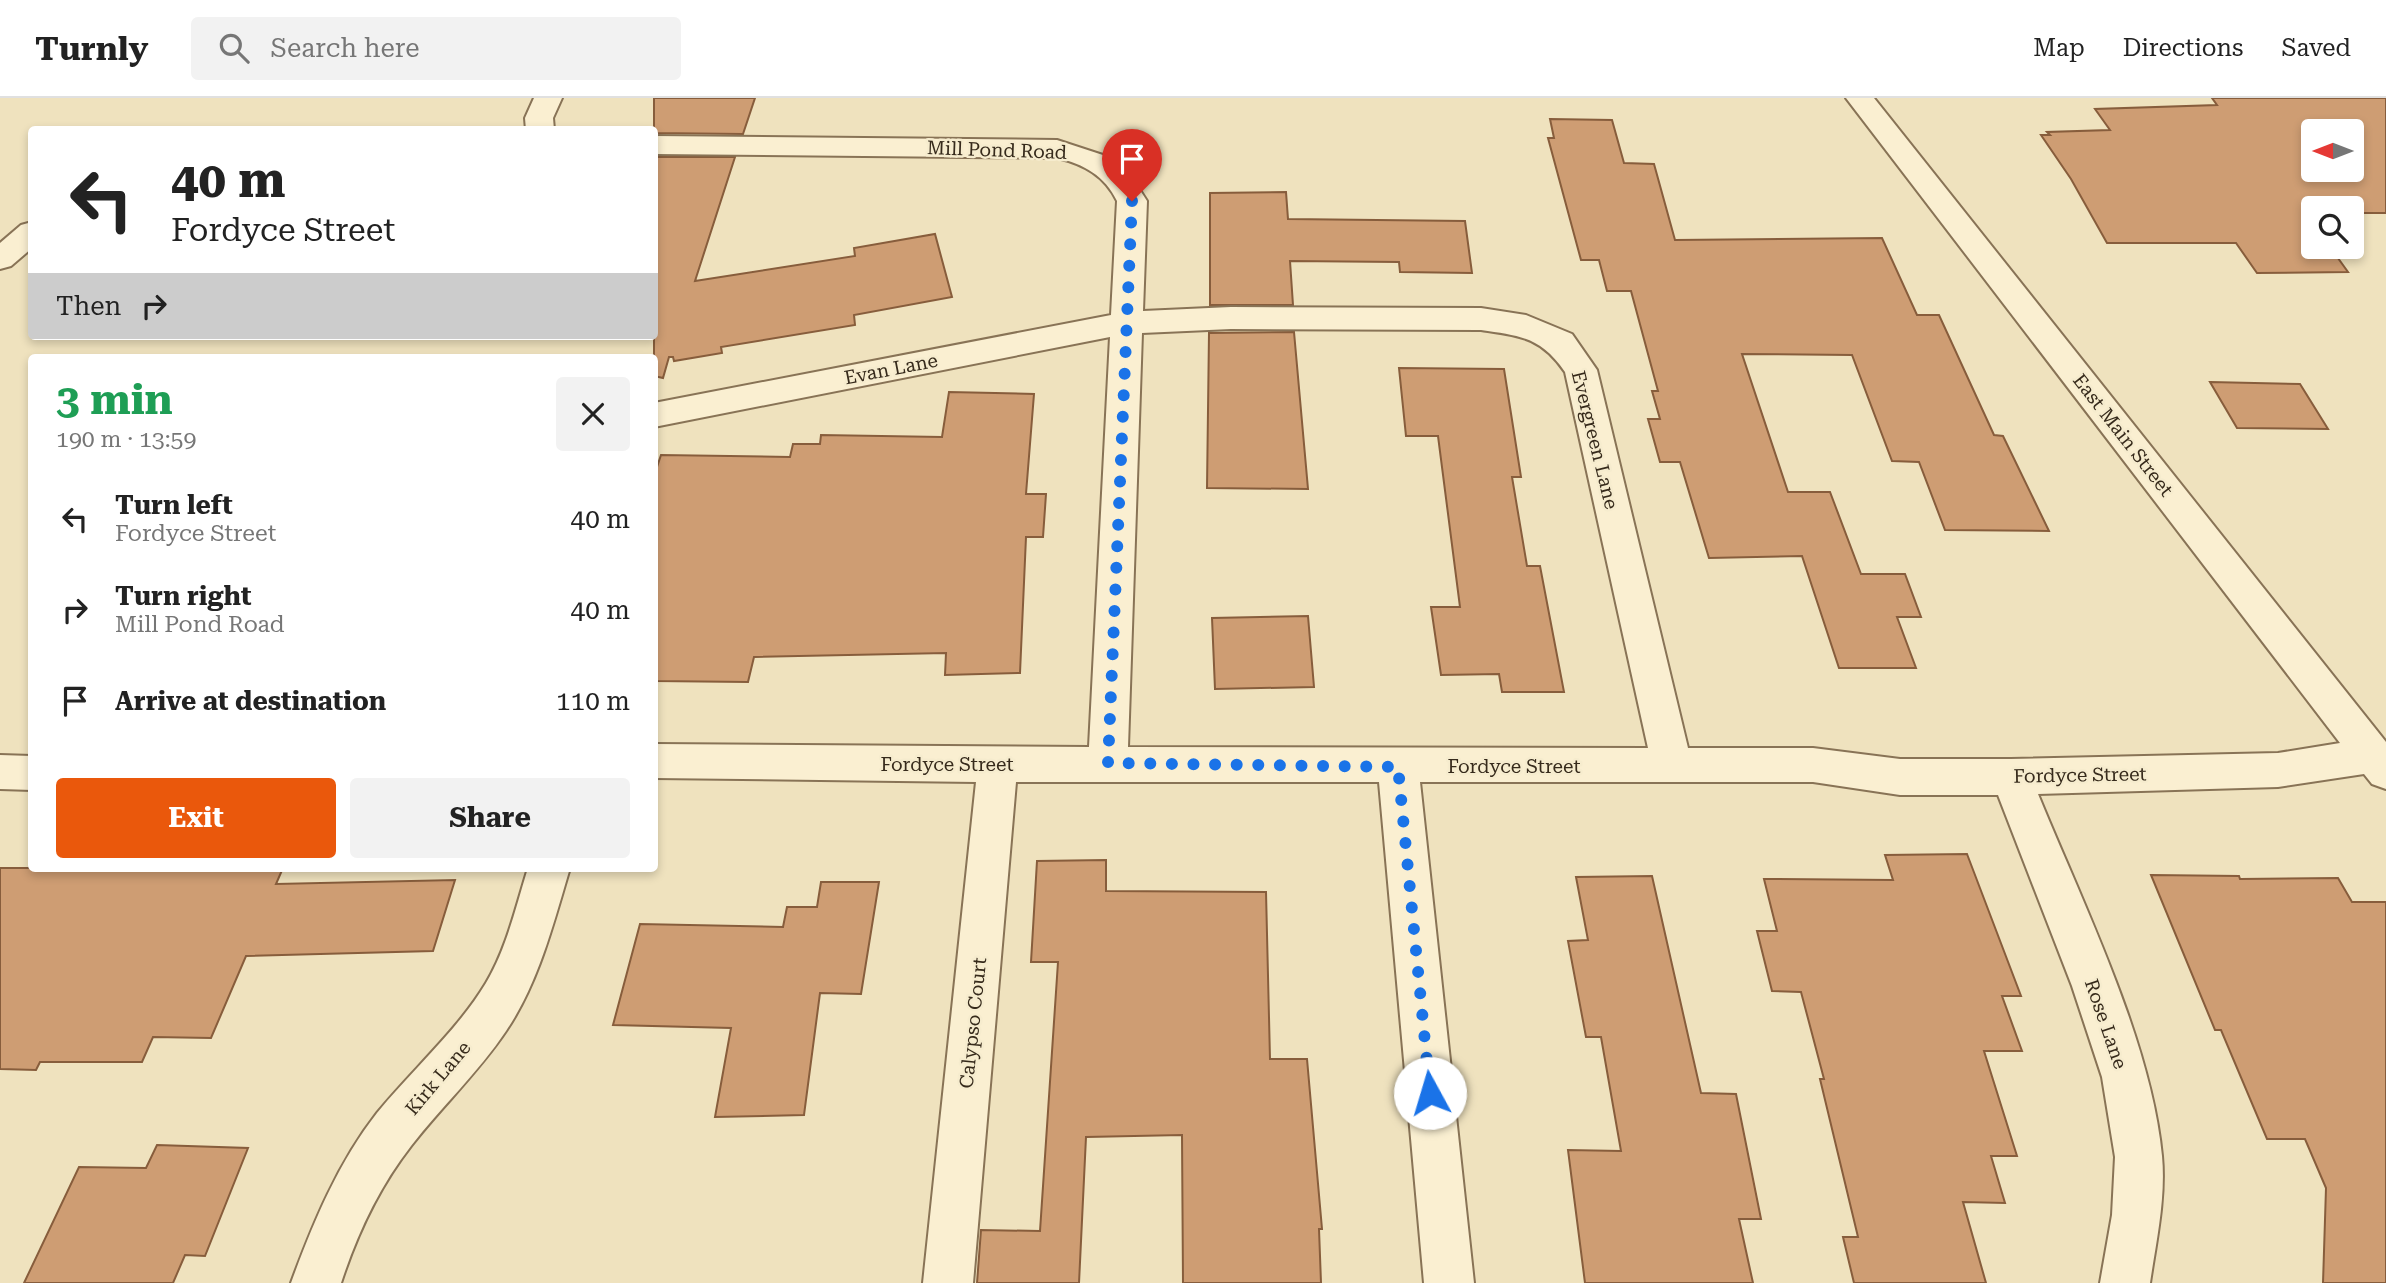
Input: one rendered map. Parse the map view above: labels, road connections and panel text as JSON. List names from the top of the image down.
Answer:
{
  "streets": {
    "street": [
      "Mill Pond Road",
      "Evan Lane",
      "East Main Street",
      "Evergreen Lane",
      "Fordyce Street",
      "Calypso Court",
      "Rose Lane",
      "Kirk Lane"
    ]
  },
  "crossings": [
    ["Mill Pond Road", "Evan Lane"],
    ["Mill Pond Road", "Evergreen Lane"],
    ["Mill Pond Road", "Fordyce Street"],
    ["Evan Lane", "Evergreen Lane"],
    ["East Main Street", "Fordyce Street"],
    ["Evergreen Lane", "Fordyce Street"],
    ["Fordyce Street", "Calypso Court"],
    ["Fordyce Street", "Rose Lane"]
  ],
  "north": "left",
  "page": {
    "header": "Turnly",
    "search": "Search here",
    "nav": ["Map", "Directions", "Saved"],
    "turn": ["40 m", "Fordyce Street"],
    "then": "Then",
    "heading": ["3 min", "190 m · 13:59"],
    "list": [
      {
        "name": "Turn left",
        "note": "Fordyce Street",
        "value": "40 m"
      },
      {
        "name": "Turn right",
        "note": "Mill Pond Road",
        "value": "40 m"
      },
      {
        "name": "Arrive at destination",
        "value": "110 m"
      }
    ],
    "buttons": ["Exit", "Share"]
  }
}
